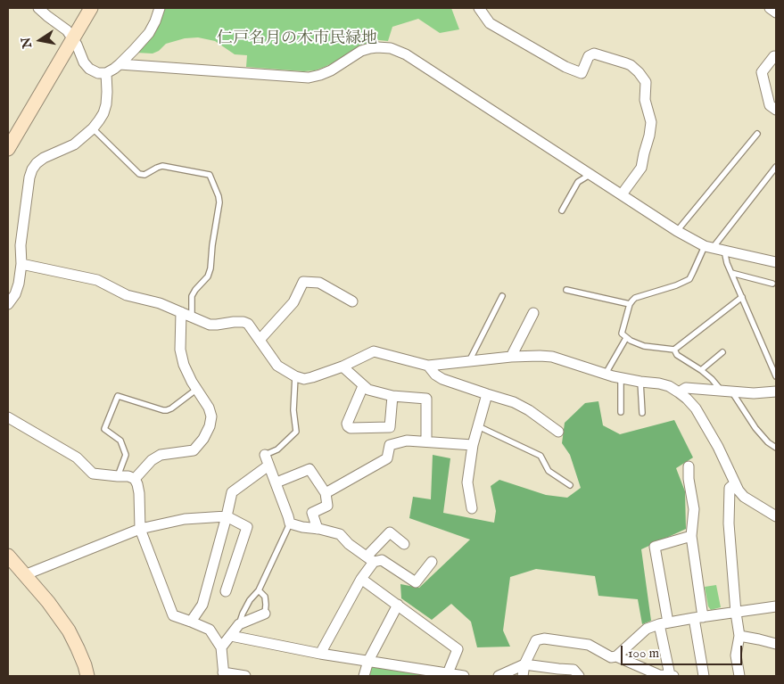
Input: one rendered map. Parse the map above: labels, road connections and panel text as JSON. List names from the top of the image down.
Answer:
{
  "parks": ["仁戸名月の木市民緑地"],
  "scale_bar": "100 m",
  "north": "left"
}
